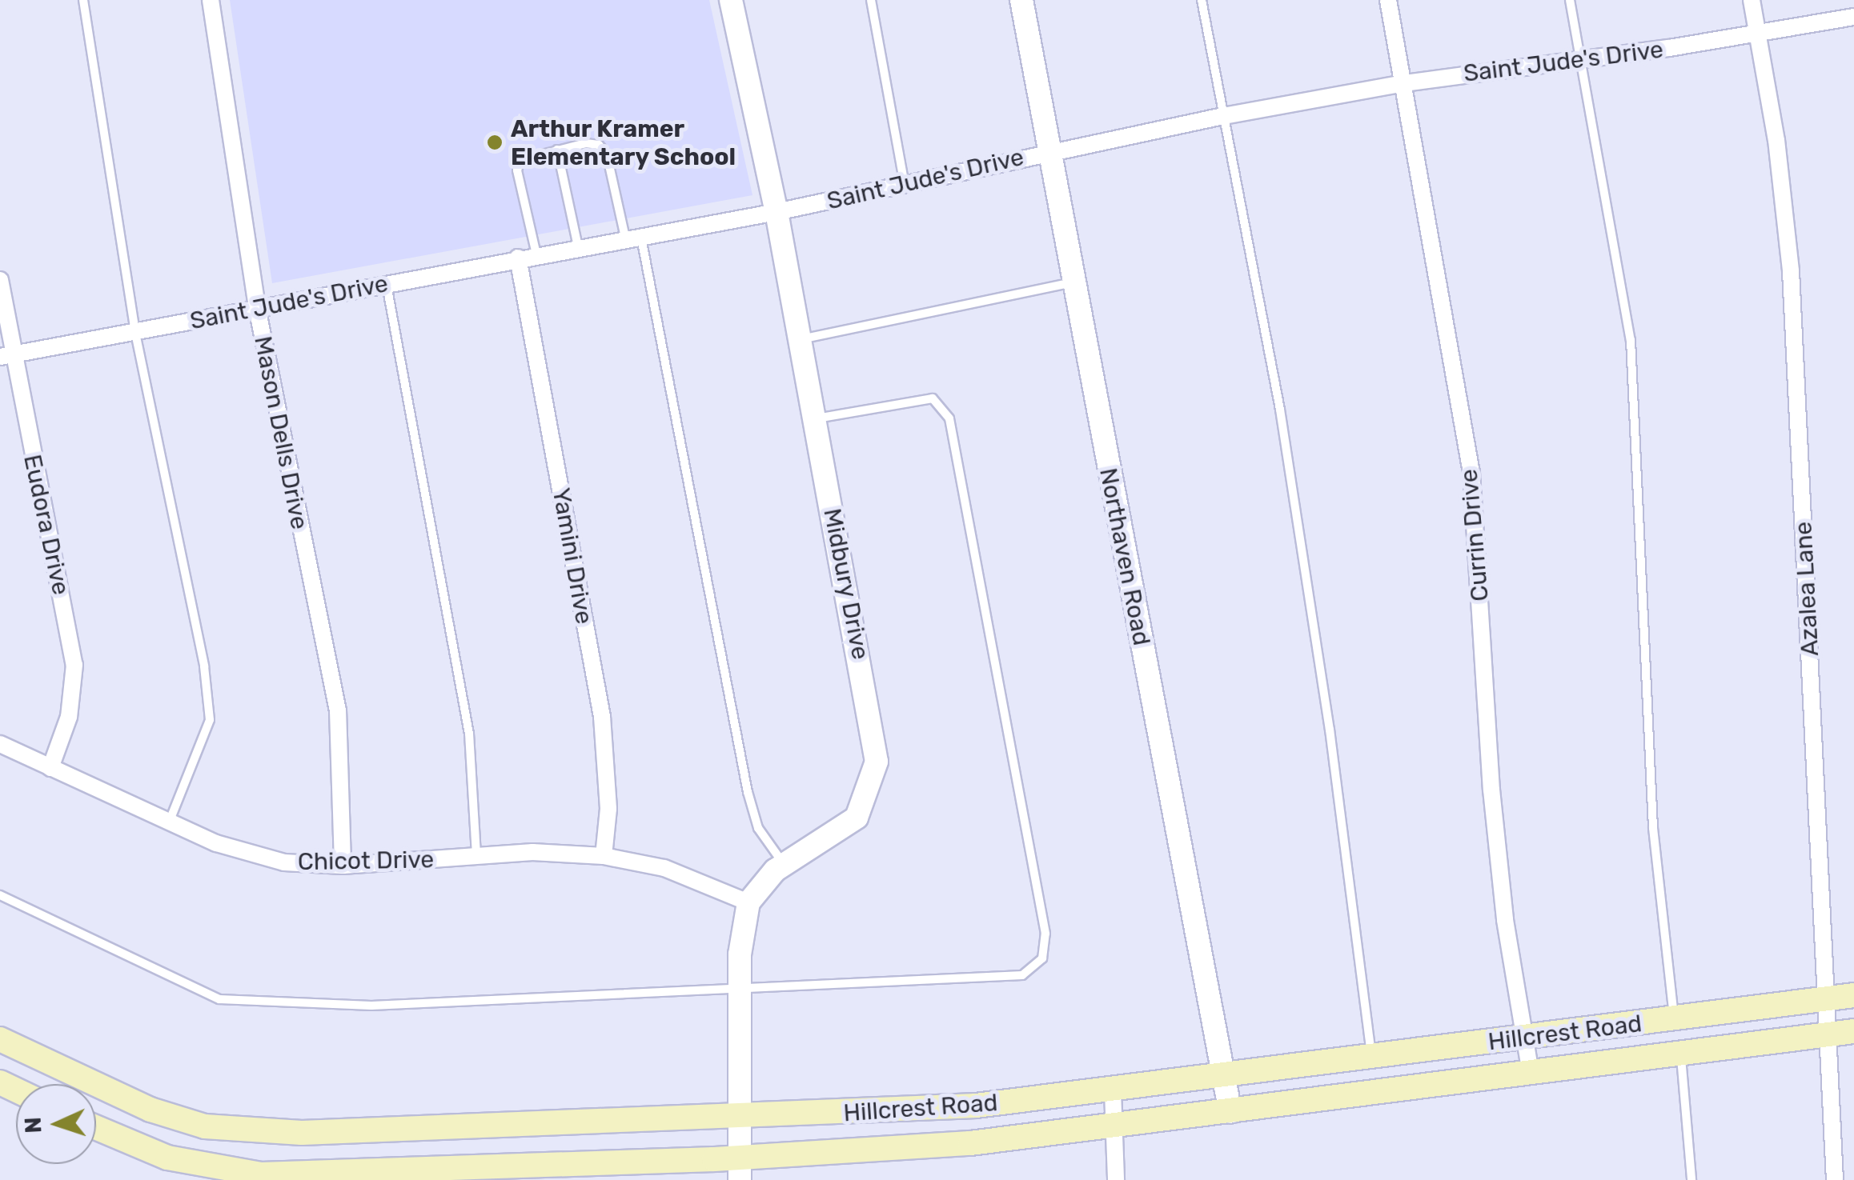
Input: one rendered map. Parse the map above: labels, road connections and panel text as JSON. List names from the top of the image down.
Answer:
{
  "streets": {
    "main road": ["Hillcrest Road"],
    "street": [
      "Saint Jude's Drive",
      "Mason Dells Drive",
      "Eudora Drive",
      "Currin Drive",
      "Yamini Drive",
      "Northaven Road",
      "Midbury Drive",
      "Azalea Lane",
      "Chicot Drive"
    ]
  },
  "crossings": [
    ["Saint Jude's Drive", "Mason Dells Drive"],
    ["Saint Jude's Drive", "Eudora Drive"],
    ["Saint Jude's Drive", "Currin Drive"],
    ["Saint Jude's Drive", "Yamini Drive"],
    ["Saint Jude's Drive", "Northaven Road"],
    ["Saint Jude's Drive", "Midbury Drive"],
    ["Saint Jude's Drive", "Azalea Lane"],
    ["Mason Dells Drive", "Chicot Drive"],
    ["Eudora Drive", "Chicot Drive"],
    ["Currin Drive", "Hillcrest Road"],
    ["Yamini Drive", "Chicot Drive"],
    ["Northaven Road", "Hillcrest Road"],
    ["Midbury Drive", "Chicot Drive"],
    ["Azalea Lane", "Hillcrest Road"]
  ],
  "places": ["Arthur Kramer Elementary School"],
  "north": "left"
}
